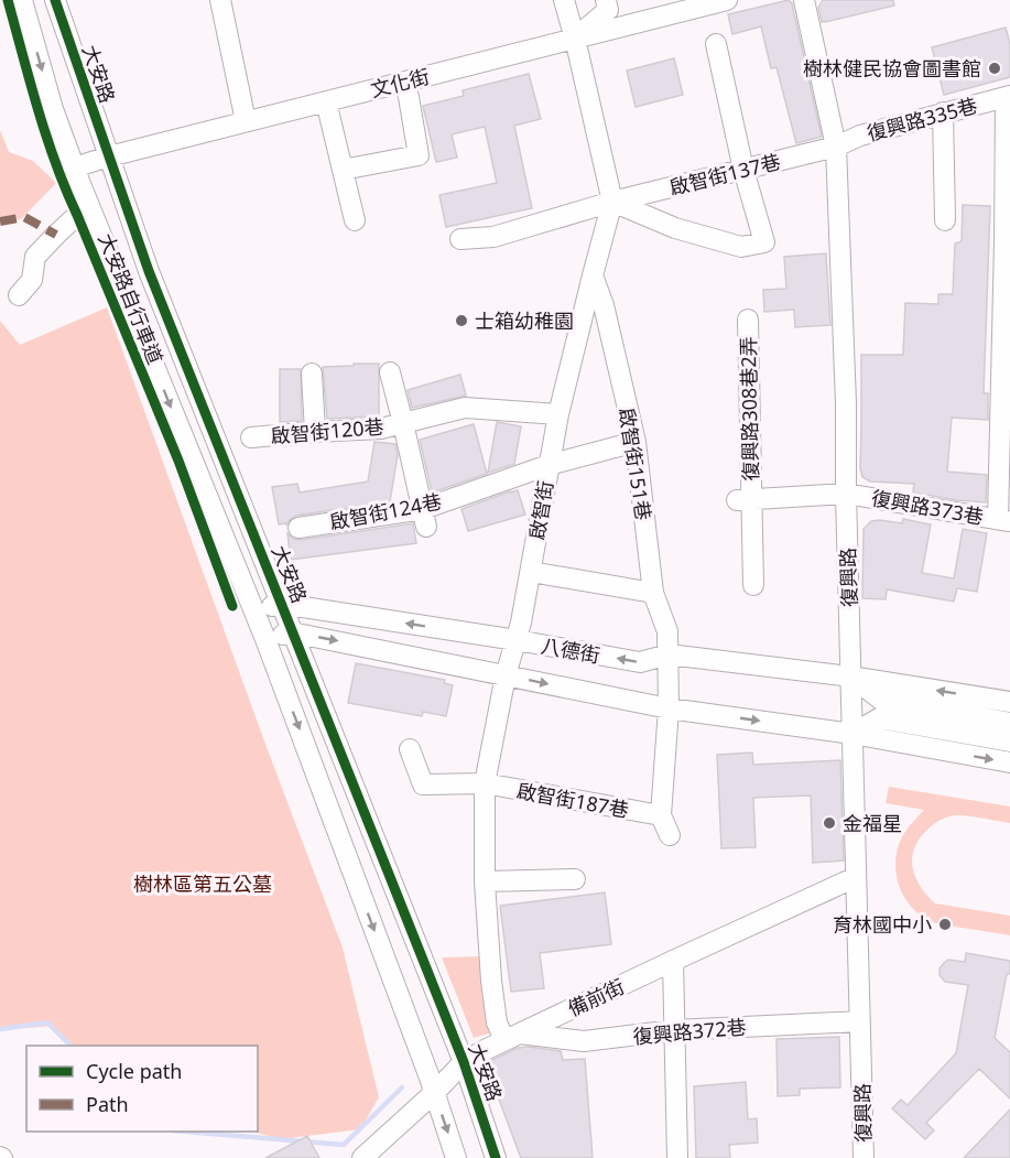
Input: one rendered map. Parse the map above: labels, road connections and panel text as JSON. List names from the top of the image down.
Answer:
{
  "streets": {
    "street": [
      "大安路",
      "文化街",
      "復興路335巷",
      "啟智街137巷",
      "復興路308巷2弄",
      "啟智街120巷",
      "啟智街151巷",
      "復興路373巷",
      "啟智街",
      "啟智街124巷",
      "復興路",
      "八德街",
      "啟智街187巷",
      "備前街",
      "復興路372巷"
    ],
    "cycle path": ["大安路自行車道"]
  },
  "crossings": [
    ["大安路", "文化街"],
    ["大安路", "八德街"],
    ["大安路", "備前街"],
    ["文化街", "啟智街"],
    ["復興路335巷", "啟智街137巷"],
    ["復興路335巷", "復興路"],
    ["啟智街137巷", "啟智街"],
    ["啟智街137巷", "復興路"],
    ["復興路308巷2弄", "復興路373巷"],
    ["啟智街120巷", "啟智街"],
    ["啟智街151巷", "啟智街"],
    ["啟智街151巷", "啟智街124巷"],
    ["啟智街151巷", "八德街"],
    ["啟智街151巷", "啟智街187巷"],
    ["復興路373巷", "復興路"],
    ["啟智街", "啟智街124巷"],
    ["啟智街", "八德街"],
    ["啟智街", "啟智街187巷"],
    ["啟智街", "備前街"],
    ["啟智街", "復興路372巷"],
    ["復興路", "八德街"],
    ["復興路", "備前街"],
    ["復興路", "復興路372巷"],
    ["備前街", "復興路372巷"]
  ],
  "parks": ["樹林區第五公墓"],
  "places": [
    "樹林健民協會圖書館",
    "士箱幼稚園",
    "金福星",
    "育林國中小"
  ],
  "legend": ["Cycle path", "Path"]
}
